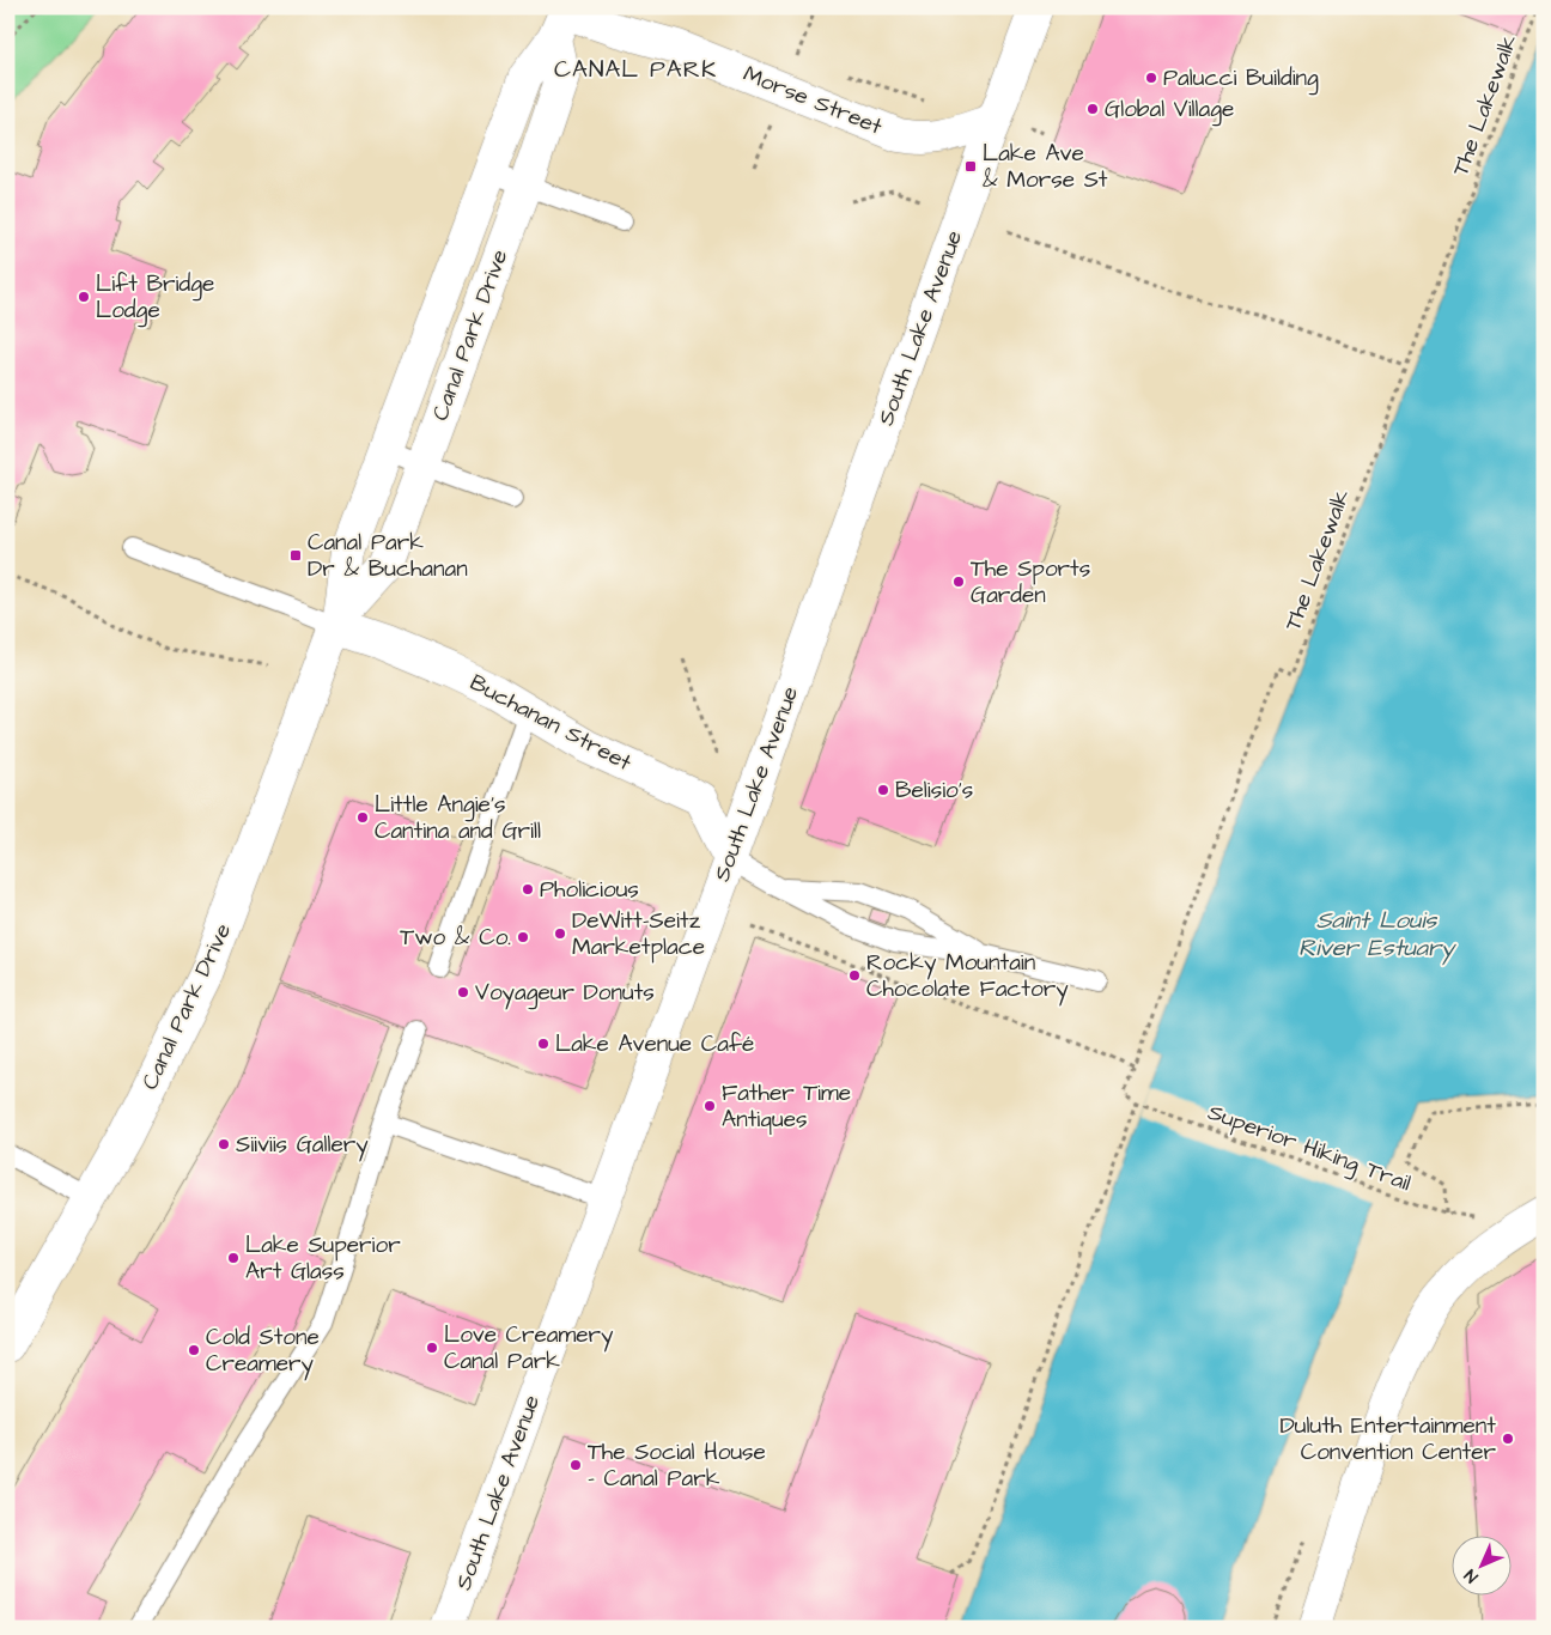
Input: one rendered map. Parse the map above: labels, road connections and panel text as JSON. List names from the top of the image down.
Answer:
{
  "streets": {
    "street": [
      "Morse Street",
      "South Lake Avenue",
      "Canal Park Drive",
      "Buchanan Street"
    ],
    "path": ["The Lakewalk", "Superior Hiking Trail"]
  },
  "crossings": [
    ["Morse Street", "South Lake Avenue"],
    ["Morse Street", "Canal Park Drive"],
    ["The Lakewalk", "Superior Hiking Trail"],
    ["South Lake Avenue", "Buchanan Street"],
    ["Canal Park Drive", "Buchanan Street"]
  ],
  "districts": ["CANAL PARK"],
  "water": ["Saint Louis River Estuary"],
  "places": {
    "other": [
      "Palucci Building",
      "Global Village",
      "Lift Bridge Lodge",
      "The Sports Garden",
      "Belisio's",
      "Little Angie's Cantina and Grill",
      "Pholicious",
      "DeWitt-Seitz Marketplace",
      "Two & Co.",
      "Rocky Mountain Chocolate Factory",
      "Voyageur Donuts",
      "Lake Avenue Café",
      "Father Time Antiques",
      "Siiviis Gallery",
      "Lake Superior Art Glass",
      "Love Creamery Canal Park",
      "Cold Stone Creamery",
      "Duluth Entertainment Convention Center",
      "The Social House - Canal Park"
    ],
    "transit": ["Lake Ave & Morse St", "Canal Park Dr & Buchanan"]
  },
  "north": "bottom left"
}
